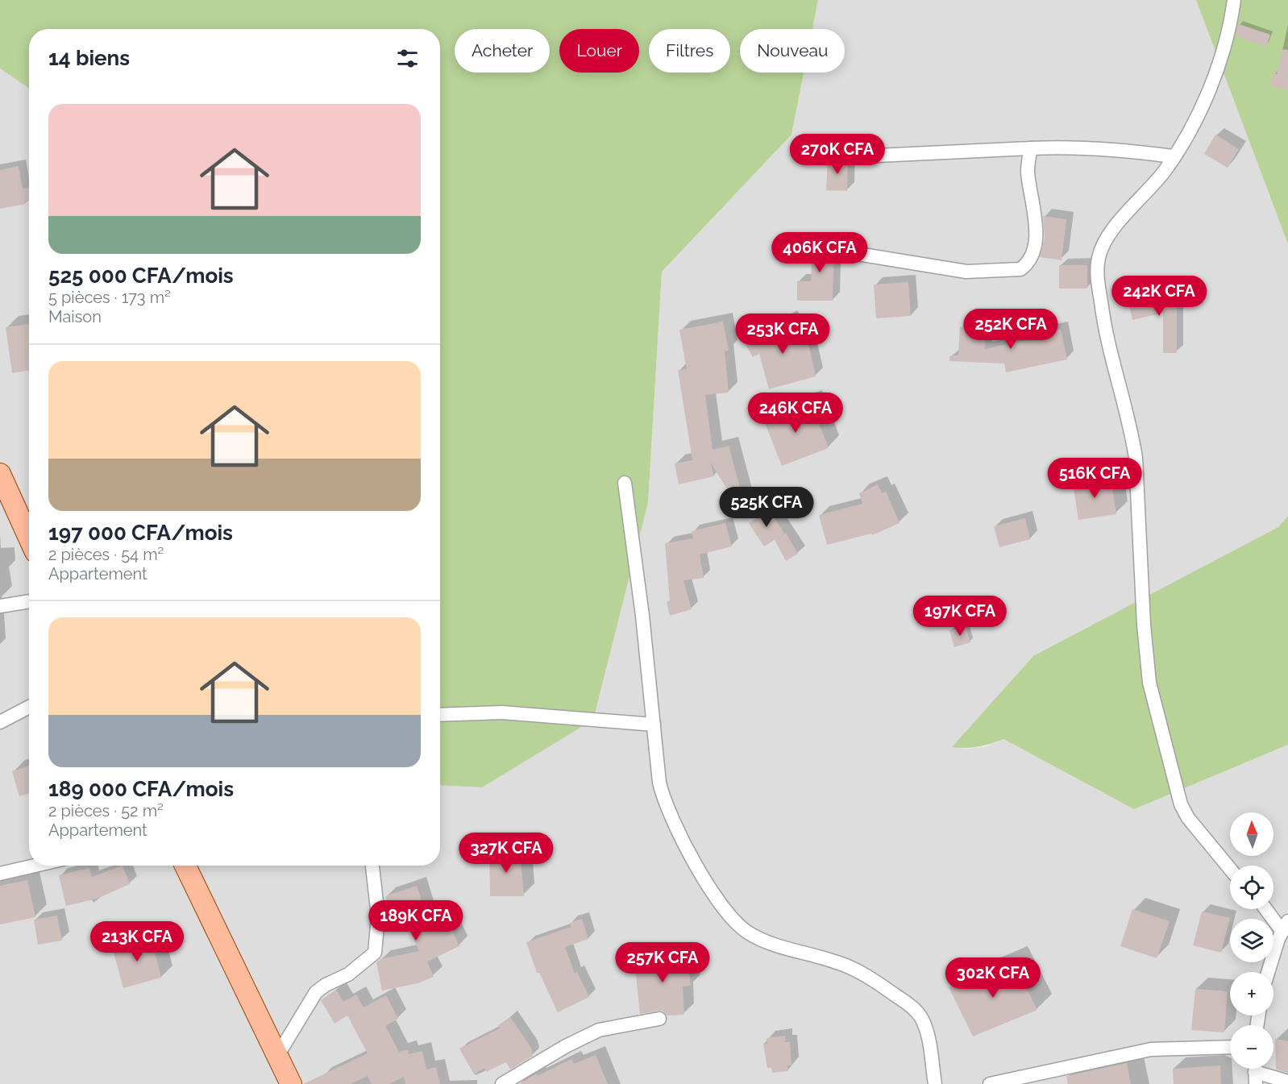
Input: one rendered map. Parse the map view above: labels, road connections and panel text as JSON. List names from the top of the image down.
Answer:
{
  "north": "top",
  "page": {
    "chip": [
      "Acheter",
      "Louer",
      "Filtres",
      "Nouveau"
    ],
    "heading": "14 biens",
    "list": [
      {
        "name": "525 000 CFA/mois",
        "note": "5 pièces · 173 m² · Maison"
      },
      {
        "name": "197 000 CFA/mois",
        "note": "2 pièces · 54 m² · Appartement"
      },
      {
        "name": "189 000 CFA/mois",
        "note": "2 pièces · 52 m² · Appartement"
      }
    ],
    "price": [
      "270K CFA",
      "406K CFA",
      "242K CFA",
      "252K CFA",
      "253K CFA",
      "246K CFA",
      "516K CFA",
      "525K CFA",
      "197K CFA",
      "327K CFA",
      "189K CFA",
      "213K CFA",
      "257K CFA",
      "302K CFA"
    ],
    "map_buttons": ["+", "−"]
  }
}
